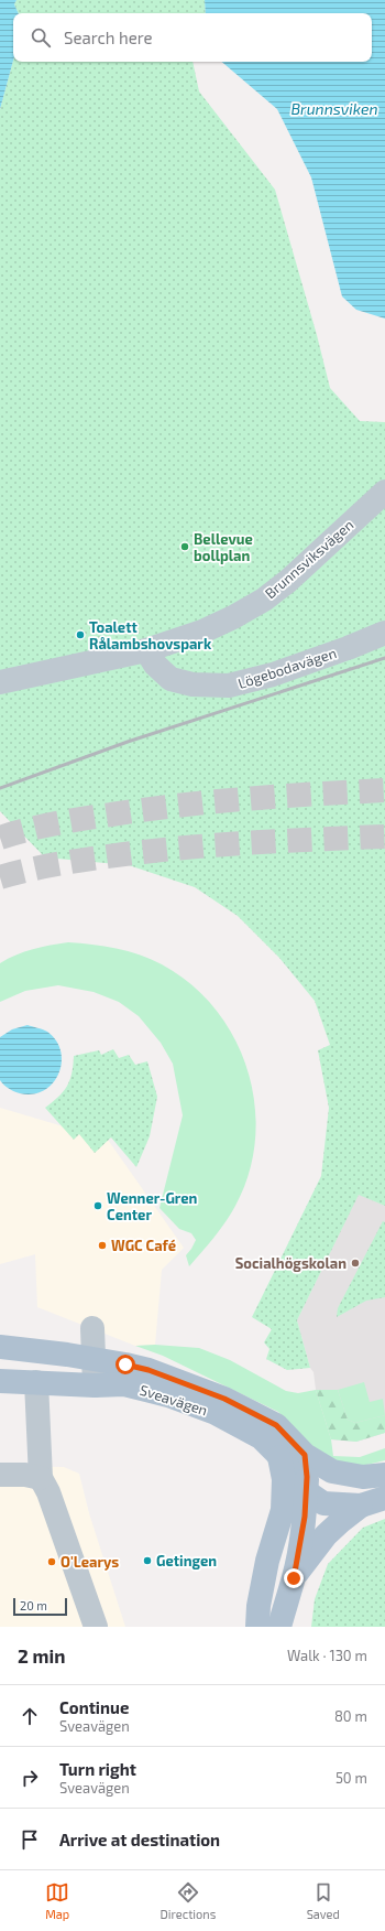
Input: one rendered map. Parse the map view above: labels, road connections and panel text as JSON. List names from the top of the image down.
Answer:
{
  "streets": {
    "main road": ["Sveavägen"],
    "street": ["Brunnsviksvägen", "Lögebodavägen"]
  },
  "crossings": [
    ["Brunnsviksvägen", "Lögebodavägen"]
  ],
  "water": ["Brunnsviken"],
  "places": [
    "Bellevue bollplan",
    "Toalett Rålambshovspark",
    "Wenner-Gren Center",
    "WGC Café",
    "Socialhögskolan",
    "Getingen",
    "O'Learys"
  ],
  "scale_bar": "20 m",
  "page": {
    "search": "Search here",
    "scale": "20 m",
    "heading": ["2 min", "Walk · 130 m"],
    "list": [
      ["Continue", "Sveavägen", "80 m"],
      ["Turn right", "Sveavägen", "50 m"],
      "Arrive at destination"
    ],
    "nav": ["Map", "Directions", "Saved"]
  }
}
